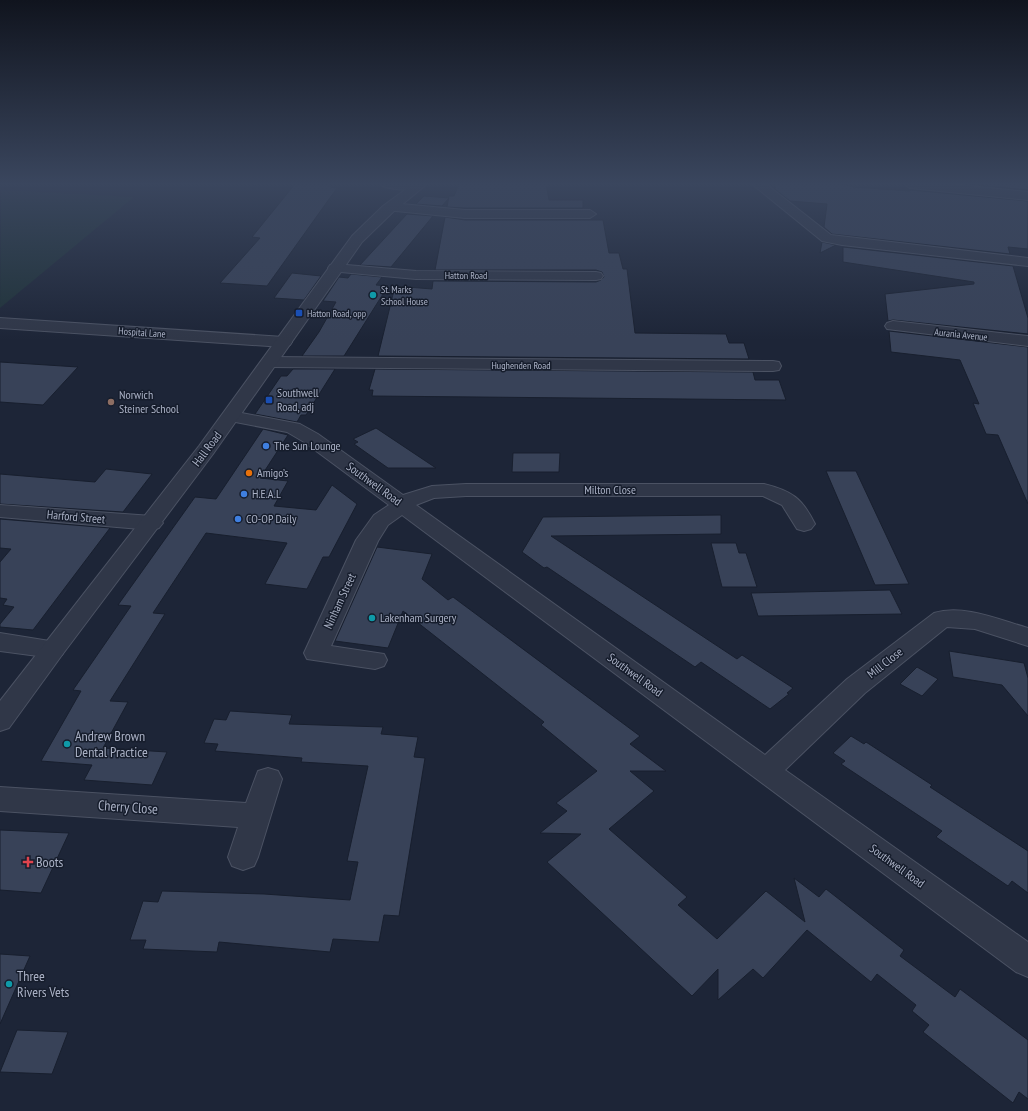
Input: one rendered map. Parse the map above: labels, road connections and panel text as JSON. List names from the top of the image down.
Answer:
{
  "streets": {
    "street": [
      "Hatton Road",
      "Hospital Lane",
      "Aurania Avenue",
      "Hughenden Road",
      "Hall Road",
      "Southwell Road",
      "Milton Close",
      "Harford Street",
      "Ninham Street",
      "Mill Close",
      "Cherry Close"
    ]
  },
  "crossings": [
    ["Hatton Road", "Hall Road"],
    ["Hospital Lane", "Hall Road"],
    ["Hughenden Road", "Hall Road"],
    ["Hall Road", "Southwell Road"],
    ["Hall Road", "Harford Street"],
    ["Southwell Road", "Milton Close"],
    ["Southwell Road", "Ninham Street"],
    ["Southwell Road", "Mill Close"],
    ["Milton Close", "Ninham Street"]
  ],
  "places": {
    "other": [
      "St. Marks School House",
      "Norwich Steiner School",
      "The Sun Lounge",
      "Amigo’s",
      "H.E.A.L",
      "CO-OP Daily",
      "Lakenham Surgery",
      "Andrew Brown Dental Practice",
      "Three Rivers Vets"
    ],
    "transit": ["Hatton Road, opp", "Southwell Road, adj"],
    "health": ["Boots"]
  }
}
